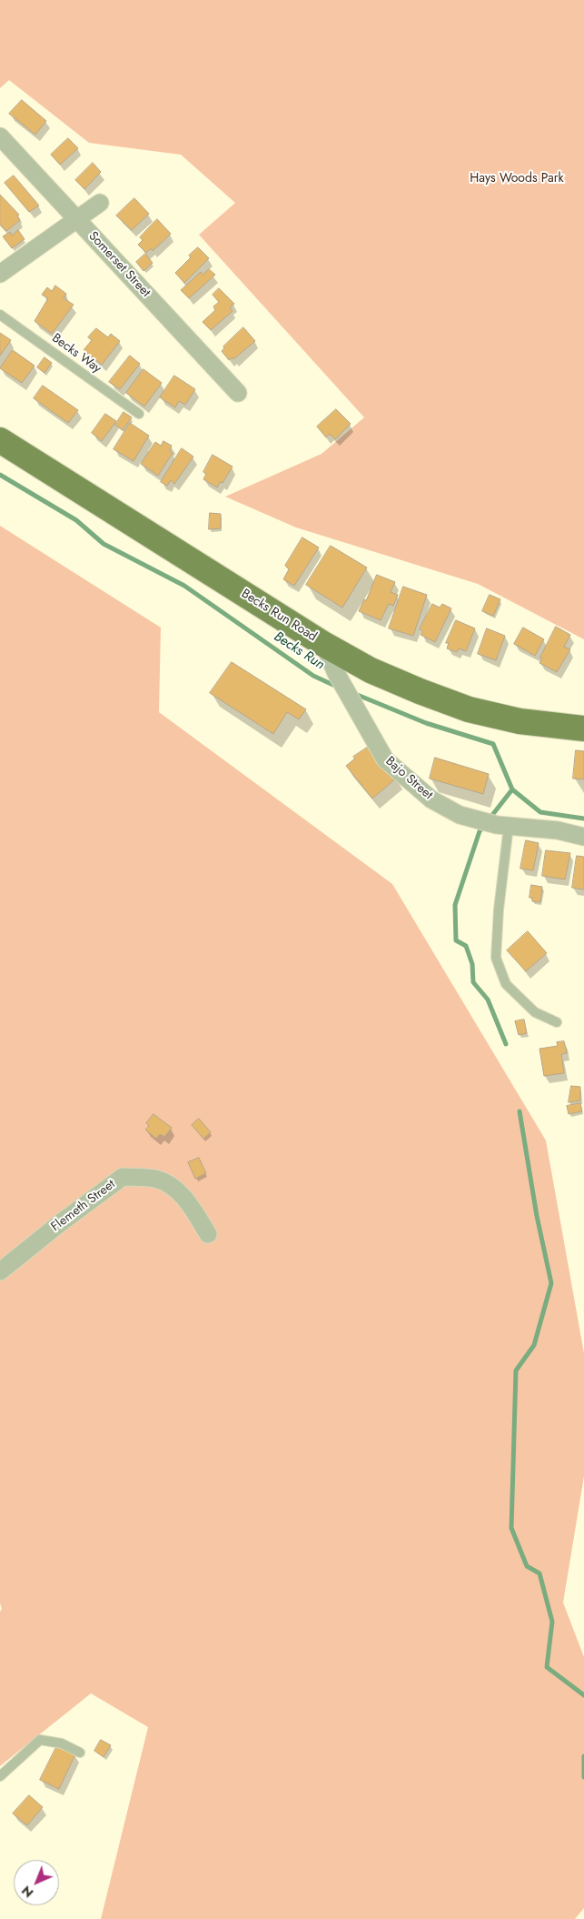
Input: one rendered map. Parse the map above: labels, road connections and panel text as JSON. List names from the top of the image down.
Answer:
{
  "streets": {
    "main road": ["Becks Run Road"],
    "street": ["Somerset Street", "Bajo Street", "Flemeth Street"],
    "lane": ["Becks Way"]
  },
  "crossings": [
    ["Becks Run Road", "Bajo Street"]
  ],
  "water": ["Becks Run"],
  "parks": ["Hays Woods Park"],
  "north": "bottom left"
}
